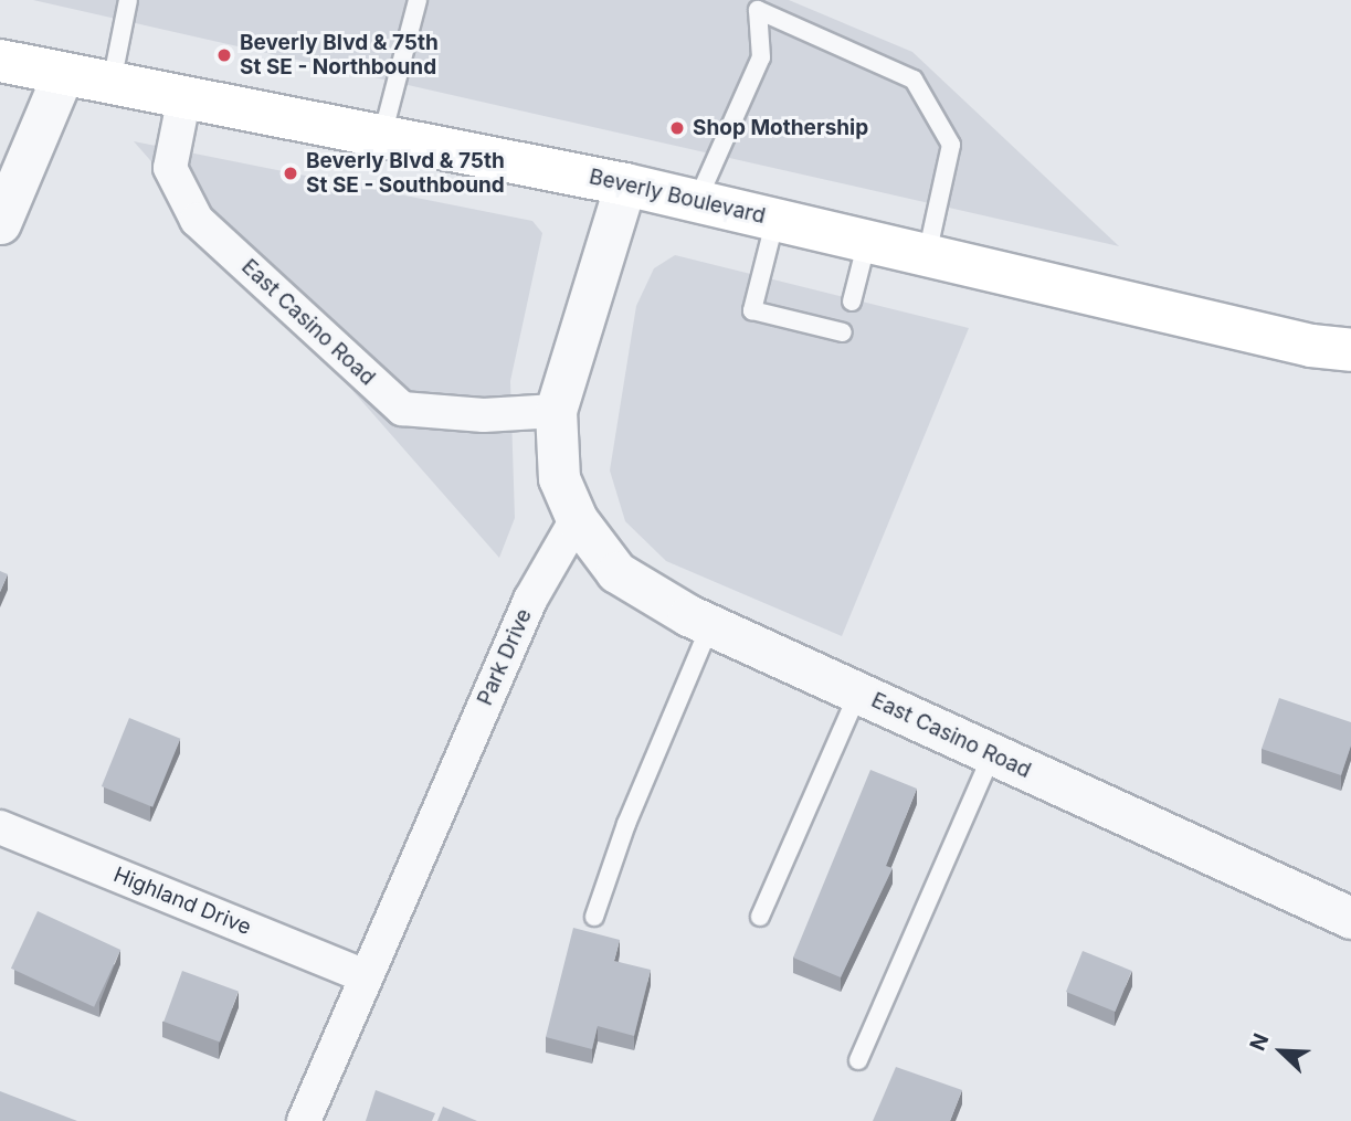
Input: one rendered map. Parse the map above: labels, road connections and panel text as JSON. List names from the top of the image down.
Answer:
{
  "streets": {
    "main road": ["Beverly Boulevard"],
    "street": ["East Casino Road", "Park Drive", "Highland Drive"]
  },
  "crossings": [
    ["Beverly Boulevard", "East Casino Road"],
    ["East Casino Road", "Park Drive"],
    ["Park Drive", "Highland Drive"]
  ],
  "places": ["Beverly Blvd & 75th St SE - Northbound", "Shop Mothership", "Beverly Blvd & 75th St SE - Southbound"],
  "north": "top left"
}
